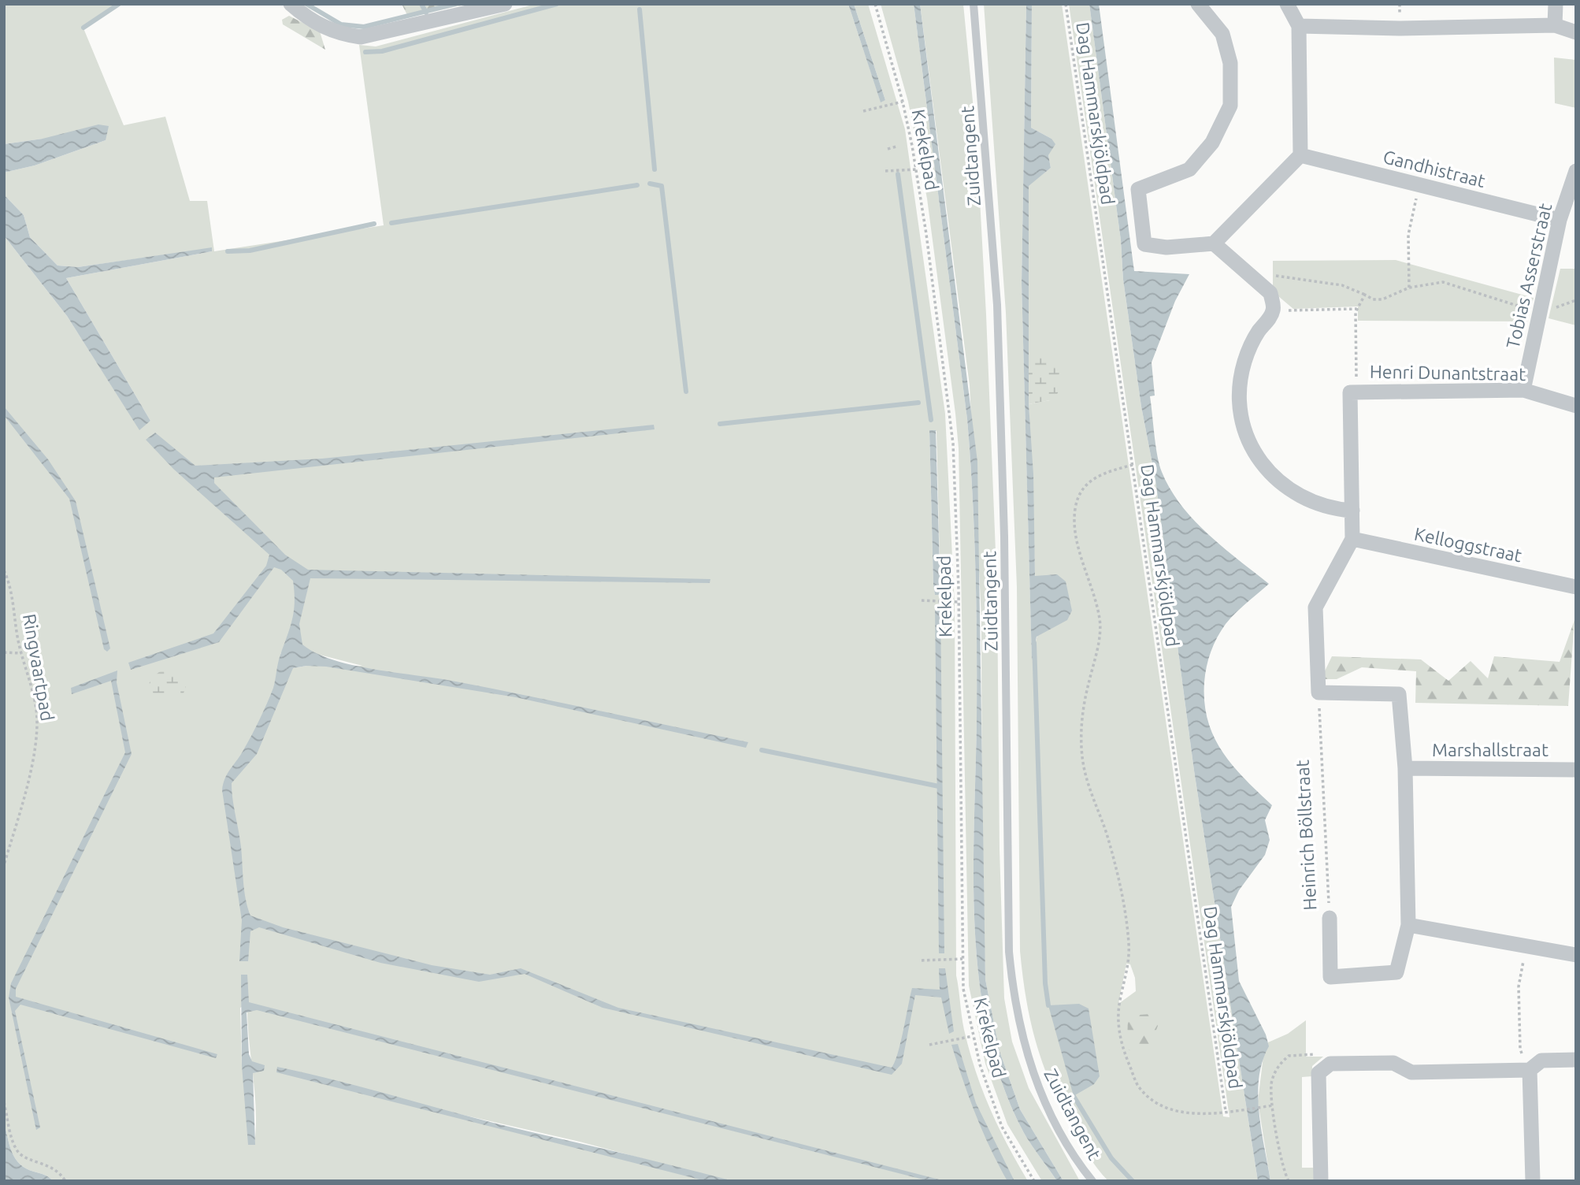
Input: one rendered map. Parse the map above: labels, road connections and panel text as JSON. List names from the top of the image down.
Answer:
{
  "streets": {
    "street": [
      "Gandhistraat",
      "Tobias Asserstraat",
      "Henri Dunantstraat",
      "Kelloggstraat",
      "Marshallstraat",
      "Heinrich Böllstraat"
    ],
    "lane": ["Zuidtangent"],
    "path": ["Dag Hammarskjöldpad", "Krekelpad", "Ringvaartpad"]
  },
  "crossings": [
    ["Gandhistraat", "Tobias Asserstraat"],
    ["Tobias Asserstraat", "Henri Dunantstraat"]
  ]
}
